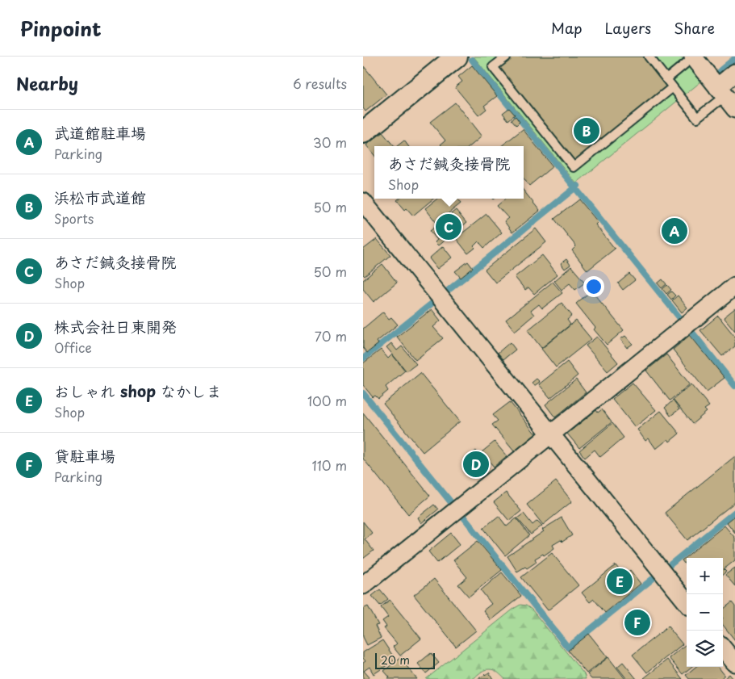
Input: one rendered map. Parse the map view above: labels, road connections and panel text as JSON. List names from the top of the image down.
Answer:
{
  "scale_bar": "20 m",
  "page": {
    "header": "Pinpoint",
    "nav": ["Map", "Layers", "Share"],
    "heading": ["Nearby", "6 results"],
    "list": [
      {
        "mark": "A",
        "name": "武道館駐車場",
        "note": "Parking",
        "value": "30 m"
      },
      {
        "mark": "B",
        "name": "浜松市武道館",
        "note": "Sports",
        "value": "50 m"
      },
      {
        "mark": "C",
        "name": "あさだ鍼灸接骨院",
        "note": "Shop",
        "value": "50 m"
      },
      {
        "mark": "D",
        "name": "株式会社日東開発",
        "note": "Office",
        "value": "70 m"
      },
      {
        "mark": "E",
        "name": "おしゃれ shop なかしま",
        "note": "Shop",
        "value": "100 m"
      },
      {
        "mark": "F",
        "name": "貸駐車場",
        "note": "Parking",
        "value": "110 m"
      }
    ],
    "pins": [
      "B",
      "C",
      "A",
      "D",
      "E",
      "F"
    ],
    "popup": ["あさだ鍼灸接骨院", "Shop"],
    "map_buttons": ["+", "−"],
    "scale": "20 m"
  }
}
